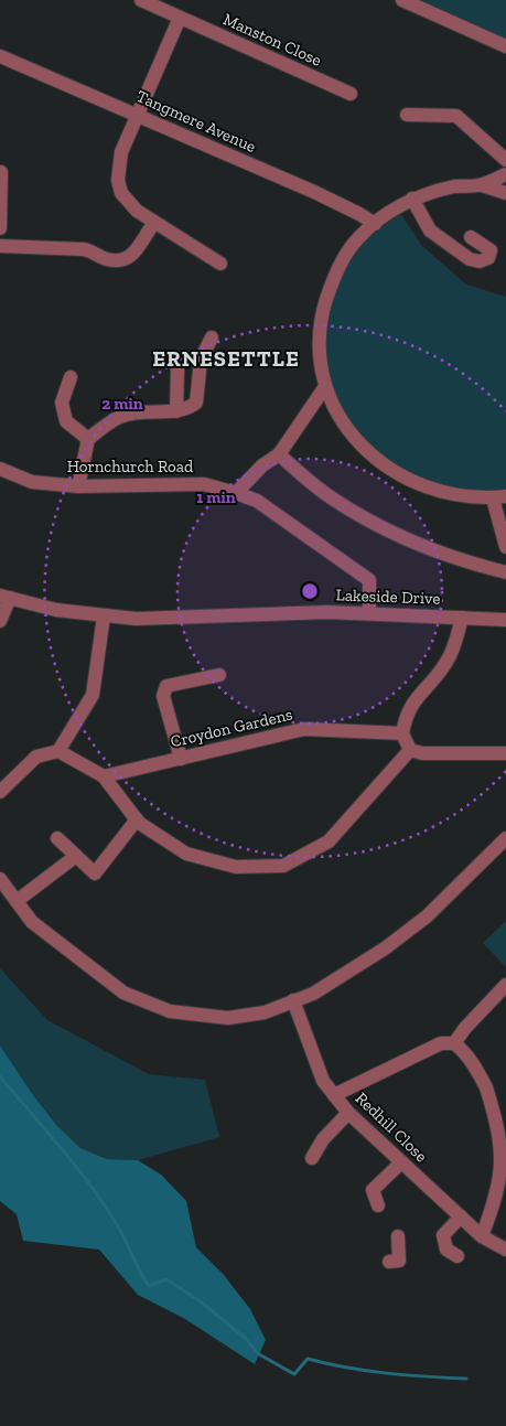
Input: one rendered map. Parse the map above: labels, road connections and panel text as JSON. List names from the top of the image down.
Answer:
{
  "streets": {
    "street": [
      "Manston Close",
      "Tangmere Avenue",
      "Hornchurch Road",
      "Lakeside Drive",
      "Croydon Gardens",
      "Redhill Close"
    ]
  },
  "crossings": [
    ["Hornchurch Road", "Lakeside Drive"]
  ],
  "districts": ["ERNESETTLE"],
  "rings": ["2 min", "1 min"]
}
